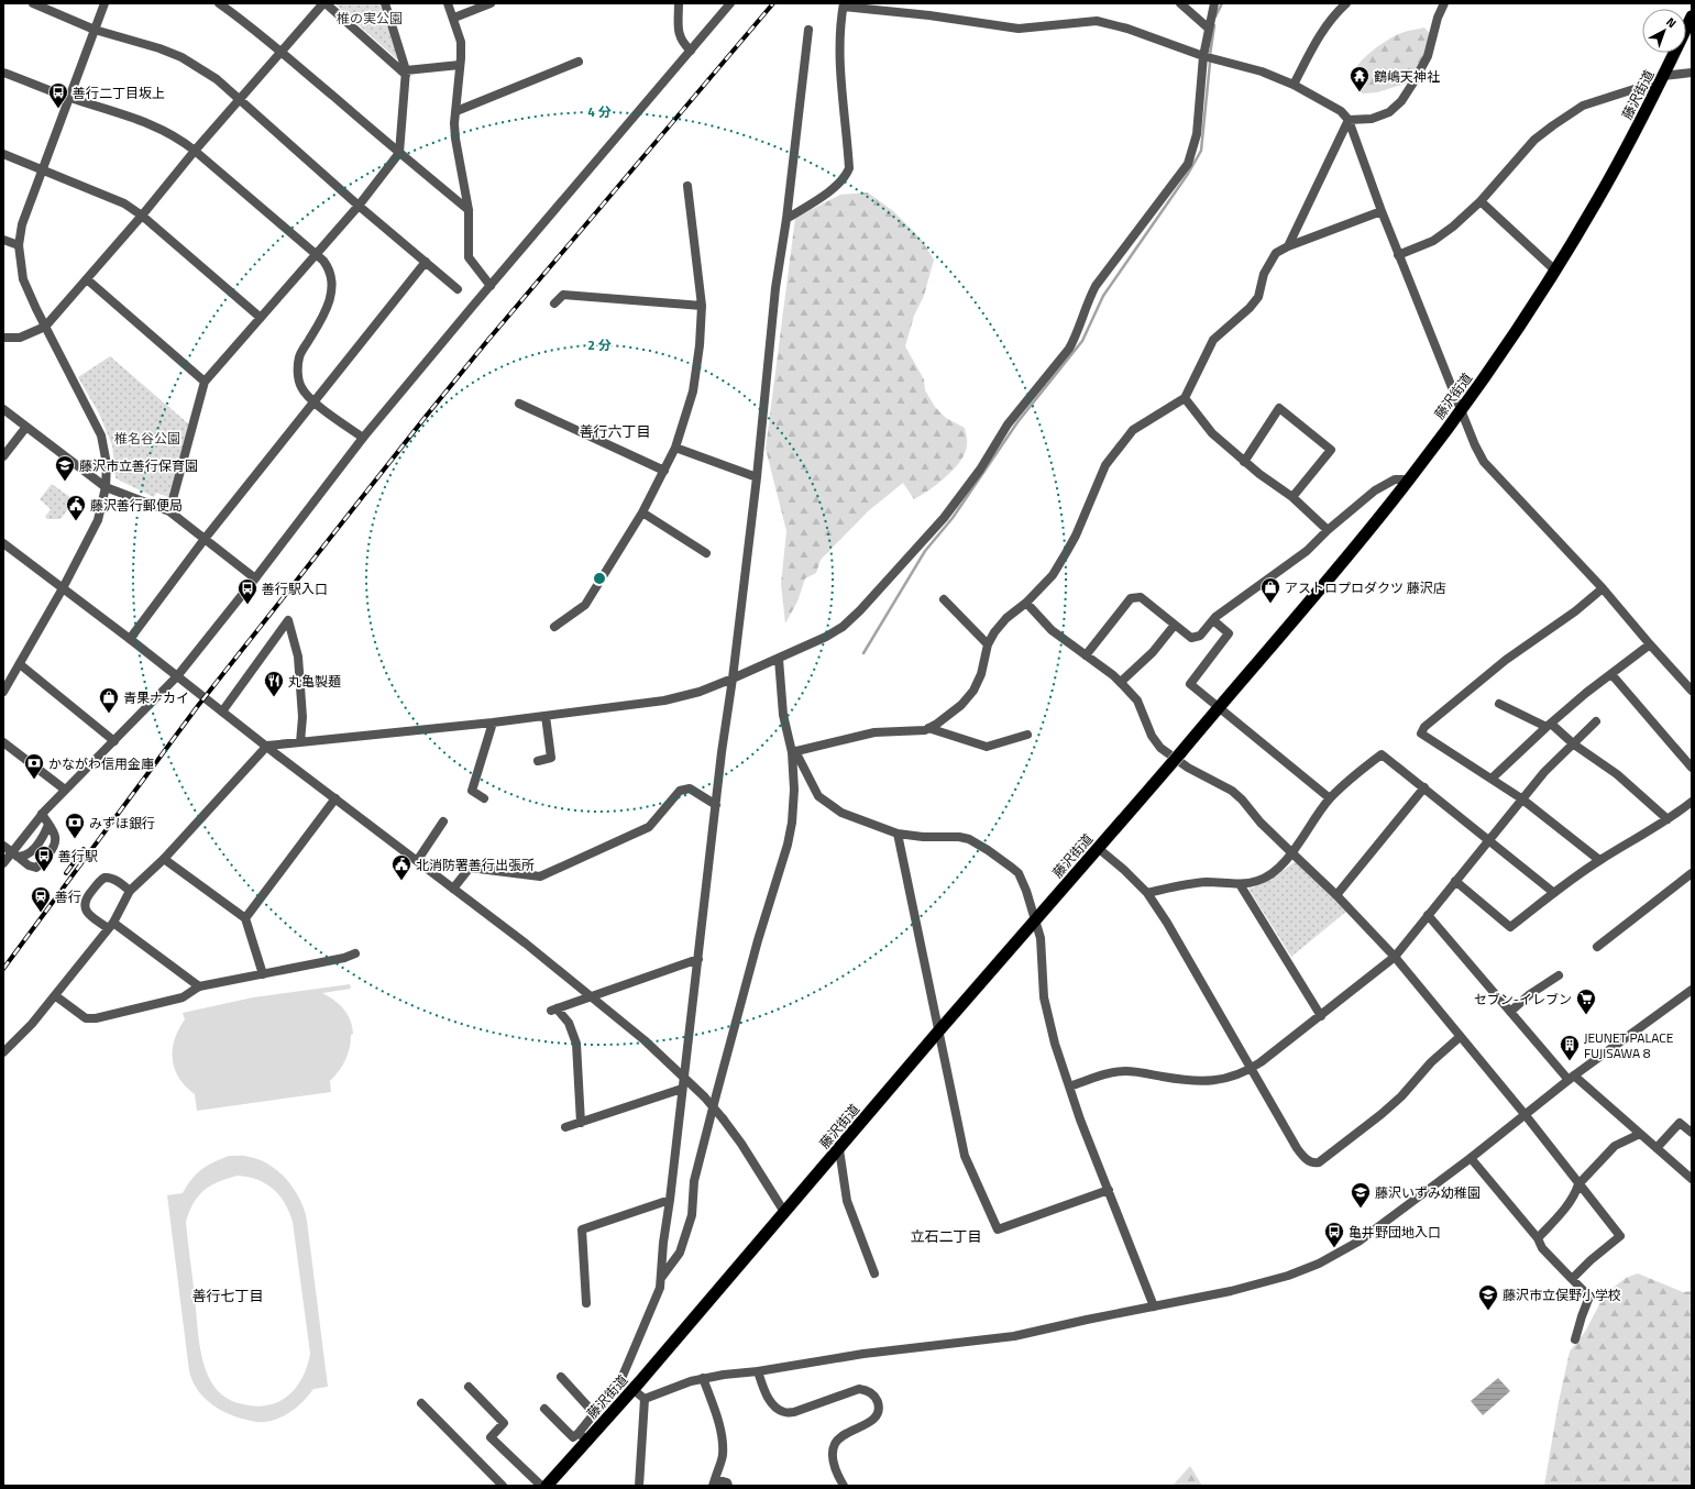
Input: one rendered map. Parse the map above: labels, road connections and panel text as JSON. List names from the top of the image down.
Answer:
{
  "streets": {
    "highway": ["藤沢街道"]
  },
  "districts": ["善行六丁目", "立石二丁目", "善行七丁目"],
  "parks": ["椎の実公園", "椎名谷公園"],
  "places": {
    "temple": ["鶴嶋天神社"],
    "bus stop": [
      "善行二丁目坂上",
      "善行駅入口",
      "善行駅",
      "亀井野団地入口"
    ],
    "school or university": ["藤沢市立善行保育園", "藤沢いずみ幼稚園", "藤沢市立俣野小学校"],
    "public building": ["藤沢善行郵便局", "北消防署善行出張所"],
    "shop": ["アストロプロダクツ 藤沢店", "青果ナカイ"],
    "restaurant": ["丸亀製麺"],
    "bank": ["かながわ信用金庫", "みずほ銀行"],
    "station": ["善行"],
    "supermarket": ["セブン-イレブン"],
    "building": ["JEUNET PALACE FUJISAWA 8"]
  },
  "north": "top right",
  "rings": ["4 分", "2 分"]
}
